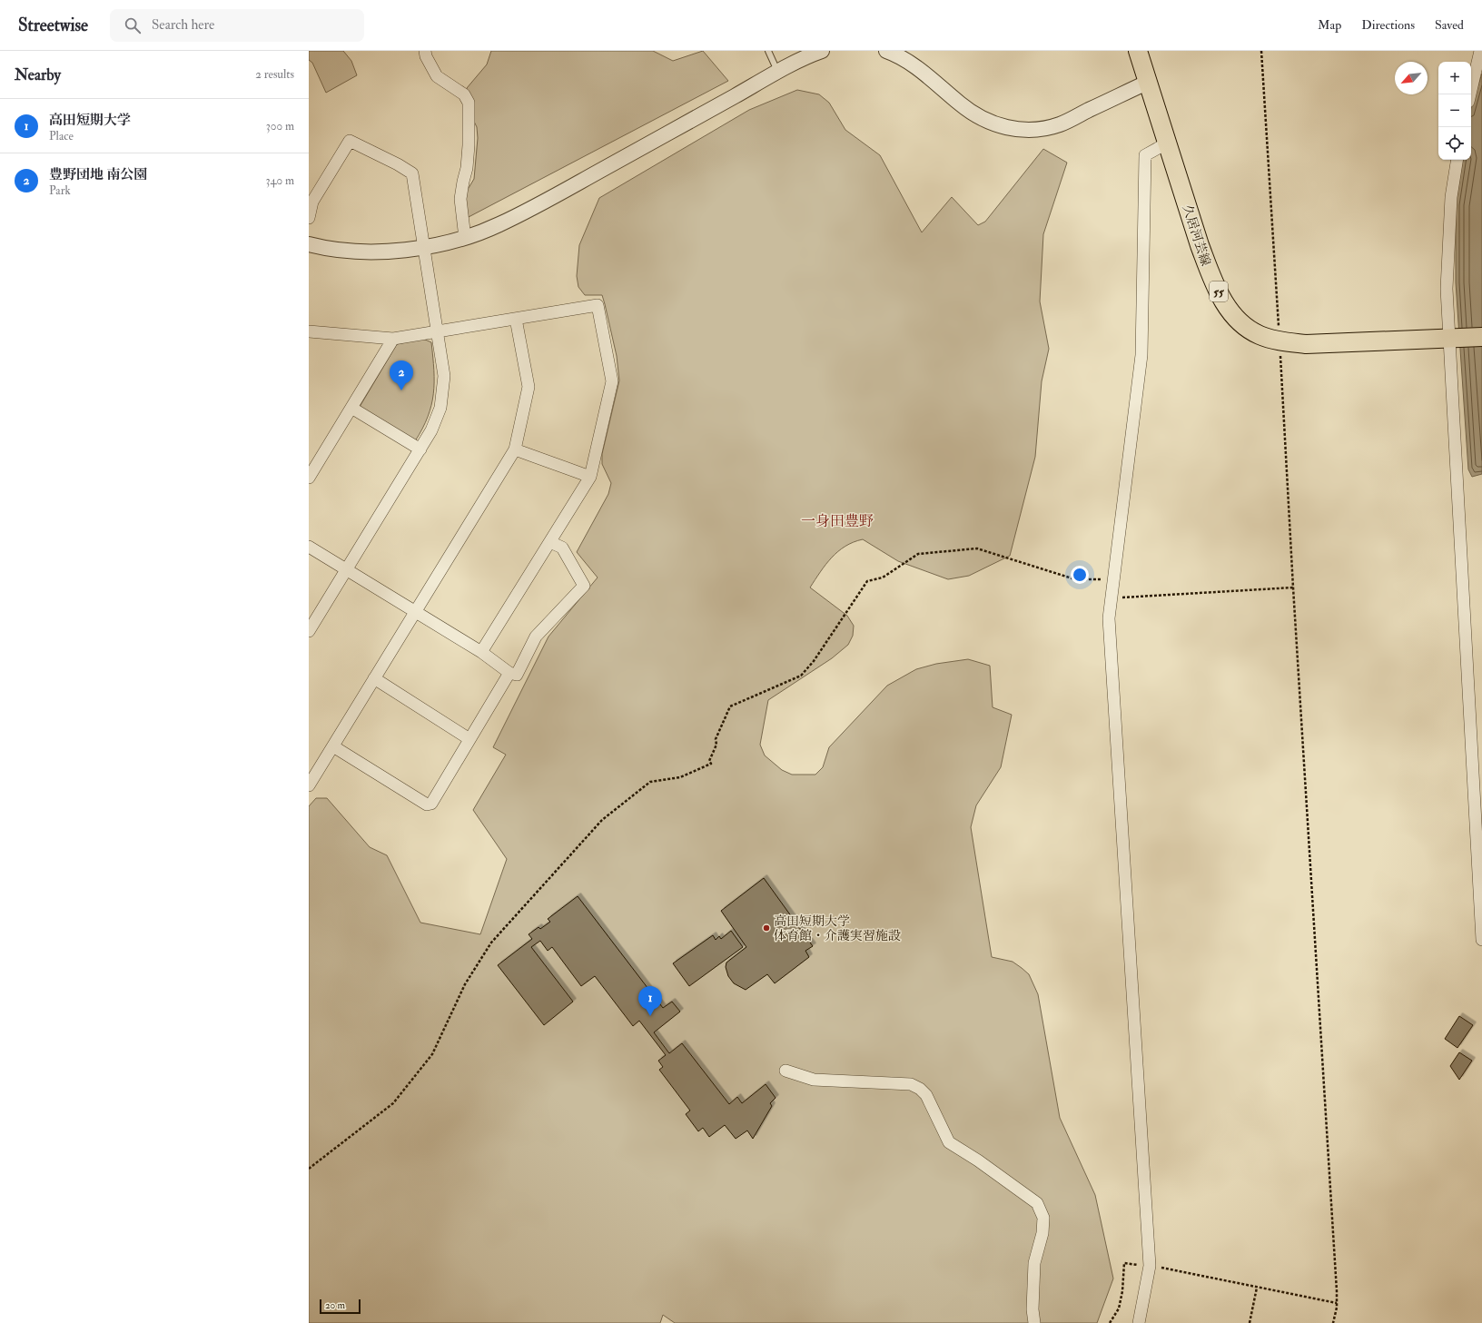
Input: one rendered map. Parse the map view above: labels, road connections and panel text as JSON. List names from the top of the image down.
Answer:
{
  "streets": {
    "main road": ["久居河芸線", "55"]
  },
  "districts": ["一身田豊野"],
  "places": ["高田短期大学 体育館・介護実習施設"],
  "scale_bar": "20 m",
  "north": "bottom left",
  "page": {
    "header": "Streetwise",
    "search": "Search here",
    "nav": ["Map", "Directions", "Saved"],
    "heading": ["Nearby", "2 results"],
    "map_buttons": ["+", "−"],
    "list": [
      {
        "mark": "1",
        "name": "高田短期大学",
        "note": "Place",
        "value": "300 m"
      },
      {
        "mark": "2",
        "name": "豊野団地 南公園",
        "note": "Park",
        "value": "340 m"
      }
    ],
    "pins": ["2", "1"],
    "scale": "20 m"
  }
}
